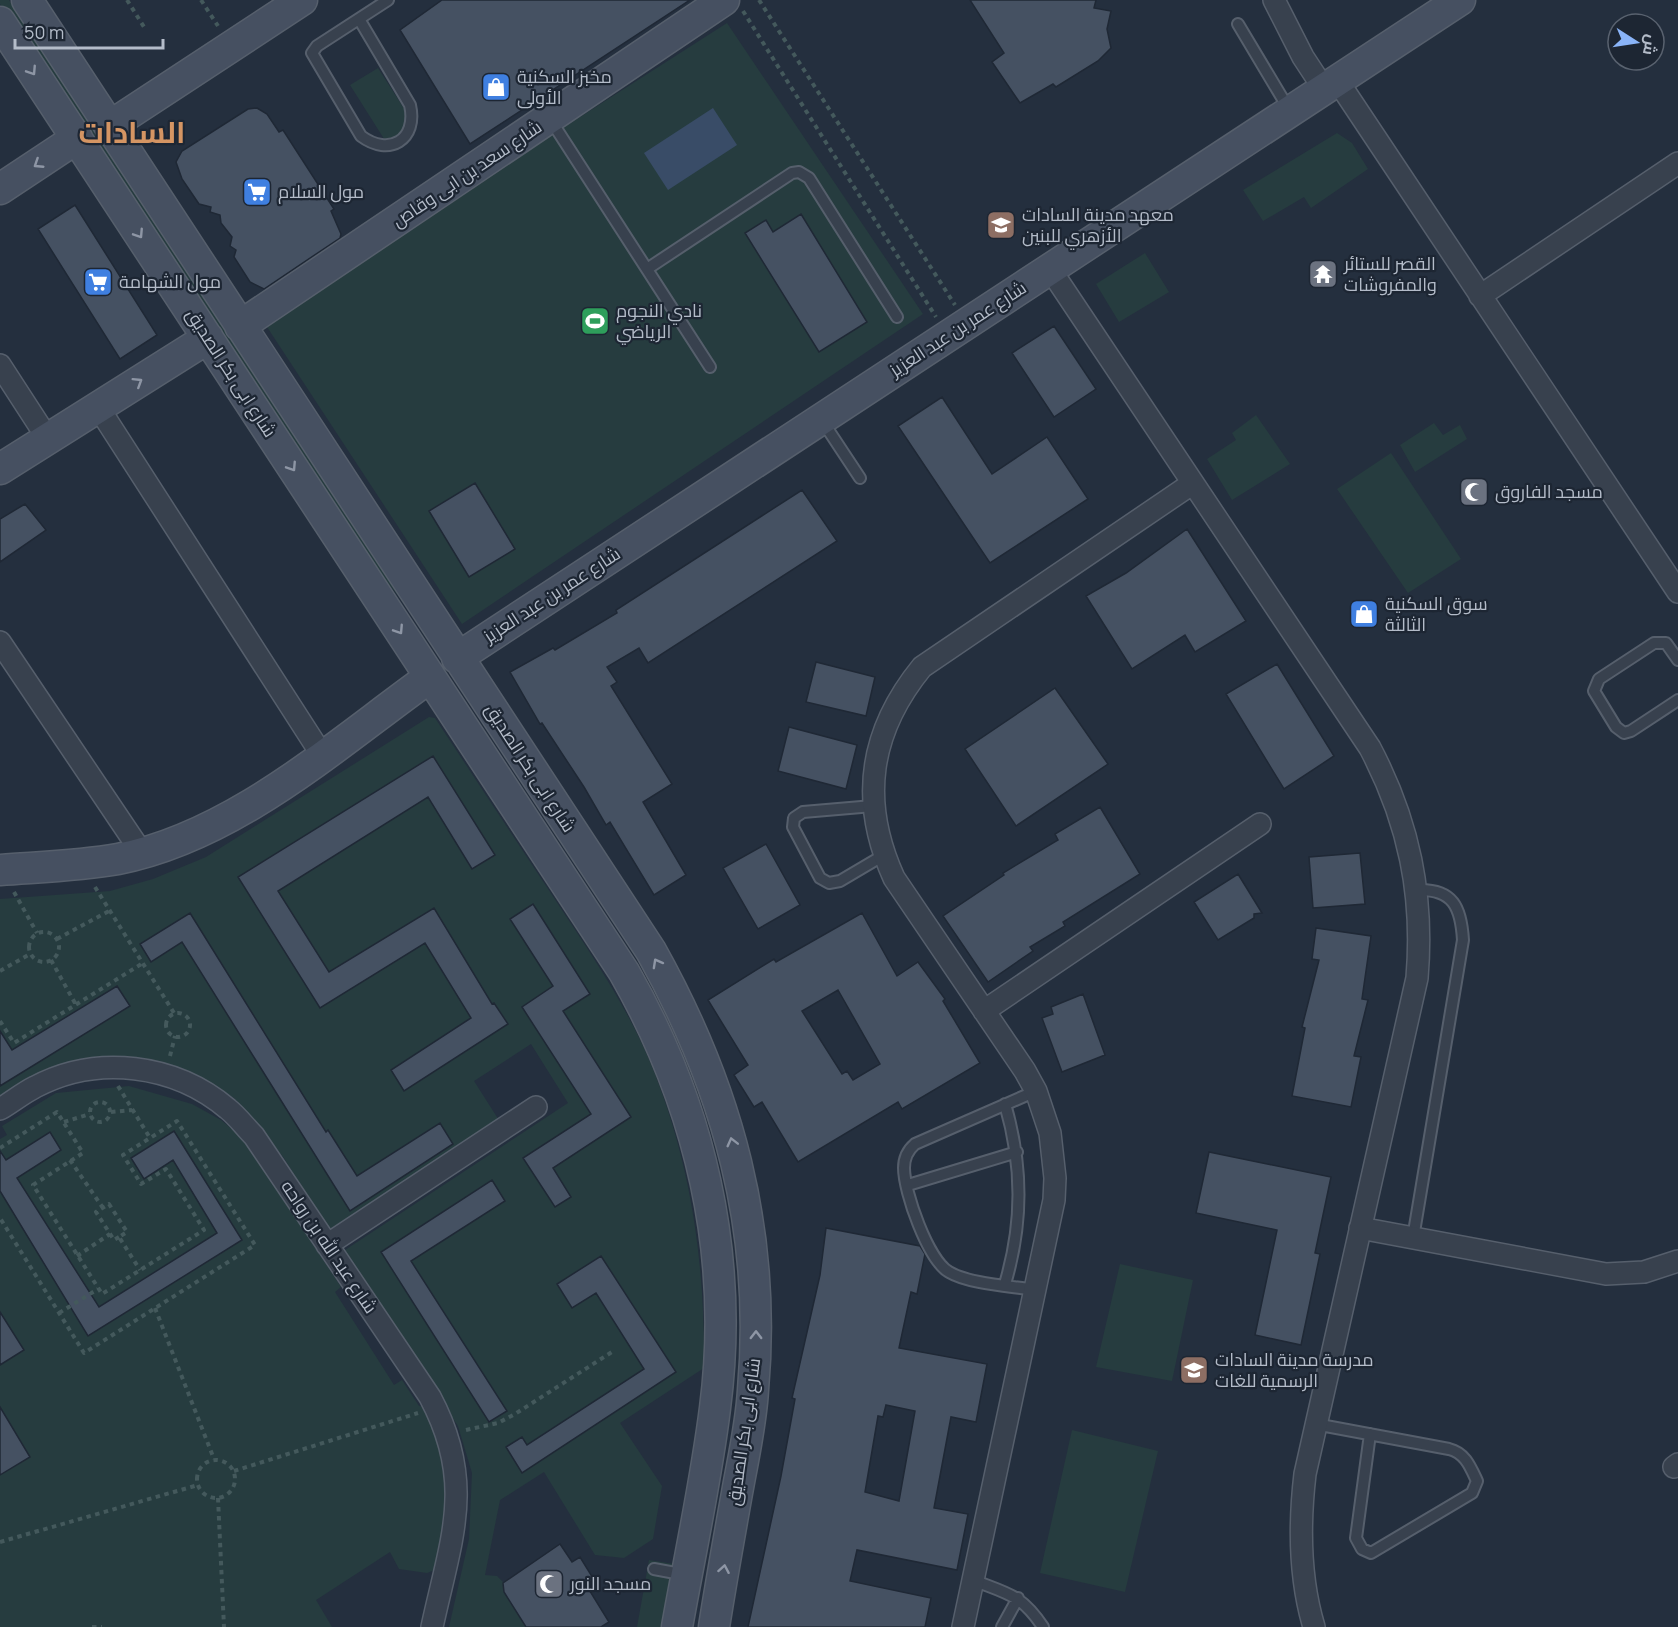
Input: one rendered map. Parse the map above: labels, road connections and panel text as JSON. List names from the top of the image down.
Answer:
{
  "streets": {
    "main road": ["شارع سعد بن ابى وقاص", "شارع عمر بن عبد العزيز", "شارع ابى بكر الصديق"],
    "street": ["شارع عبد الله بن رواحه"]
  },
  "crossings": [
    ["شارع سعد بن ابى وقاص", "شارع ابى بكر الصديق"],
    ["شارع عمر بن عبد العزيز", "شارع ابى بكر الصديق"]
  ],
  "districts": ["السادات"],
  "places": {
    "shop": ["مخبز السكنية الأولى", "سوق السكنية الثالثة"],
    "supermarket": ["مول السلام", "مول الشهامة"],
    "school or university": ["معهد مدينة السادات الأزهري للبنين", "مدرسة مدينة السادات الرسمية للغات"],
    "temple": ["القصر للستائر والمفروشات"],
    "sports": ["نادي النجوم الرياضي"],
    "mosque": ["مسجد الفاروق", "مسجد النور"]
  },
  "scale_bar": "50 m",
  "north": "right"
}
